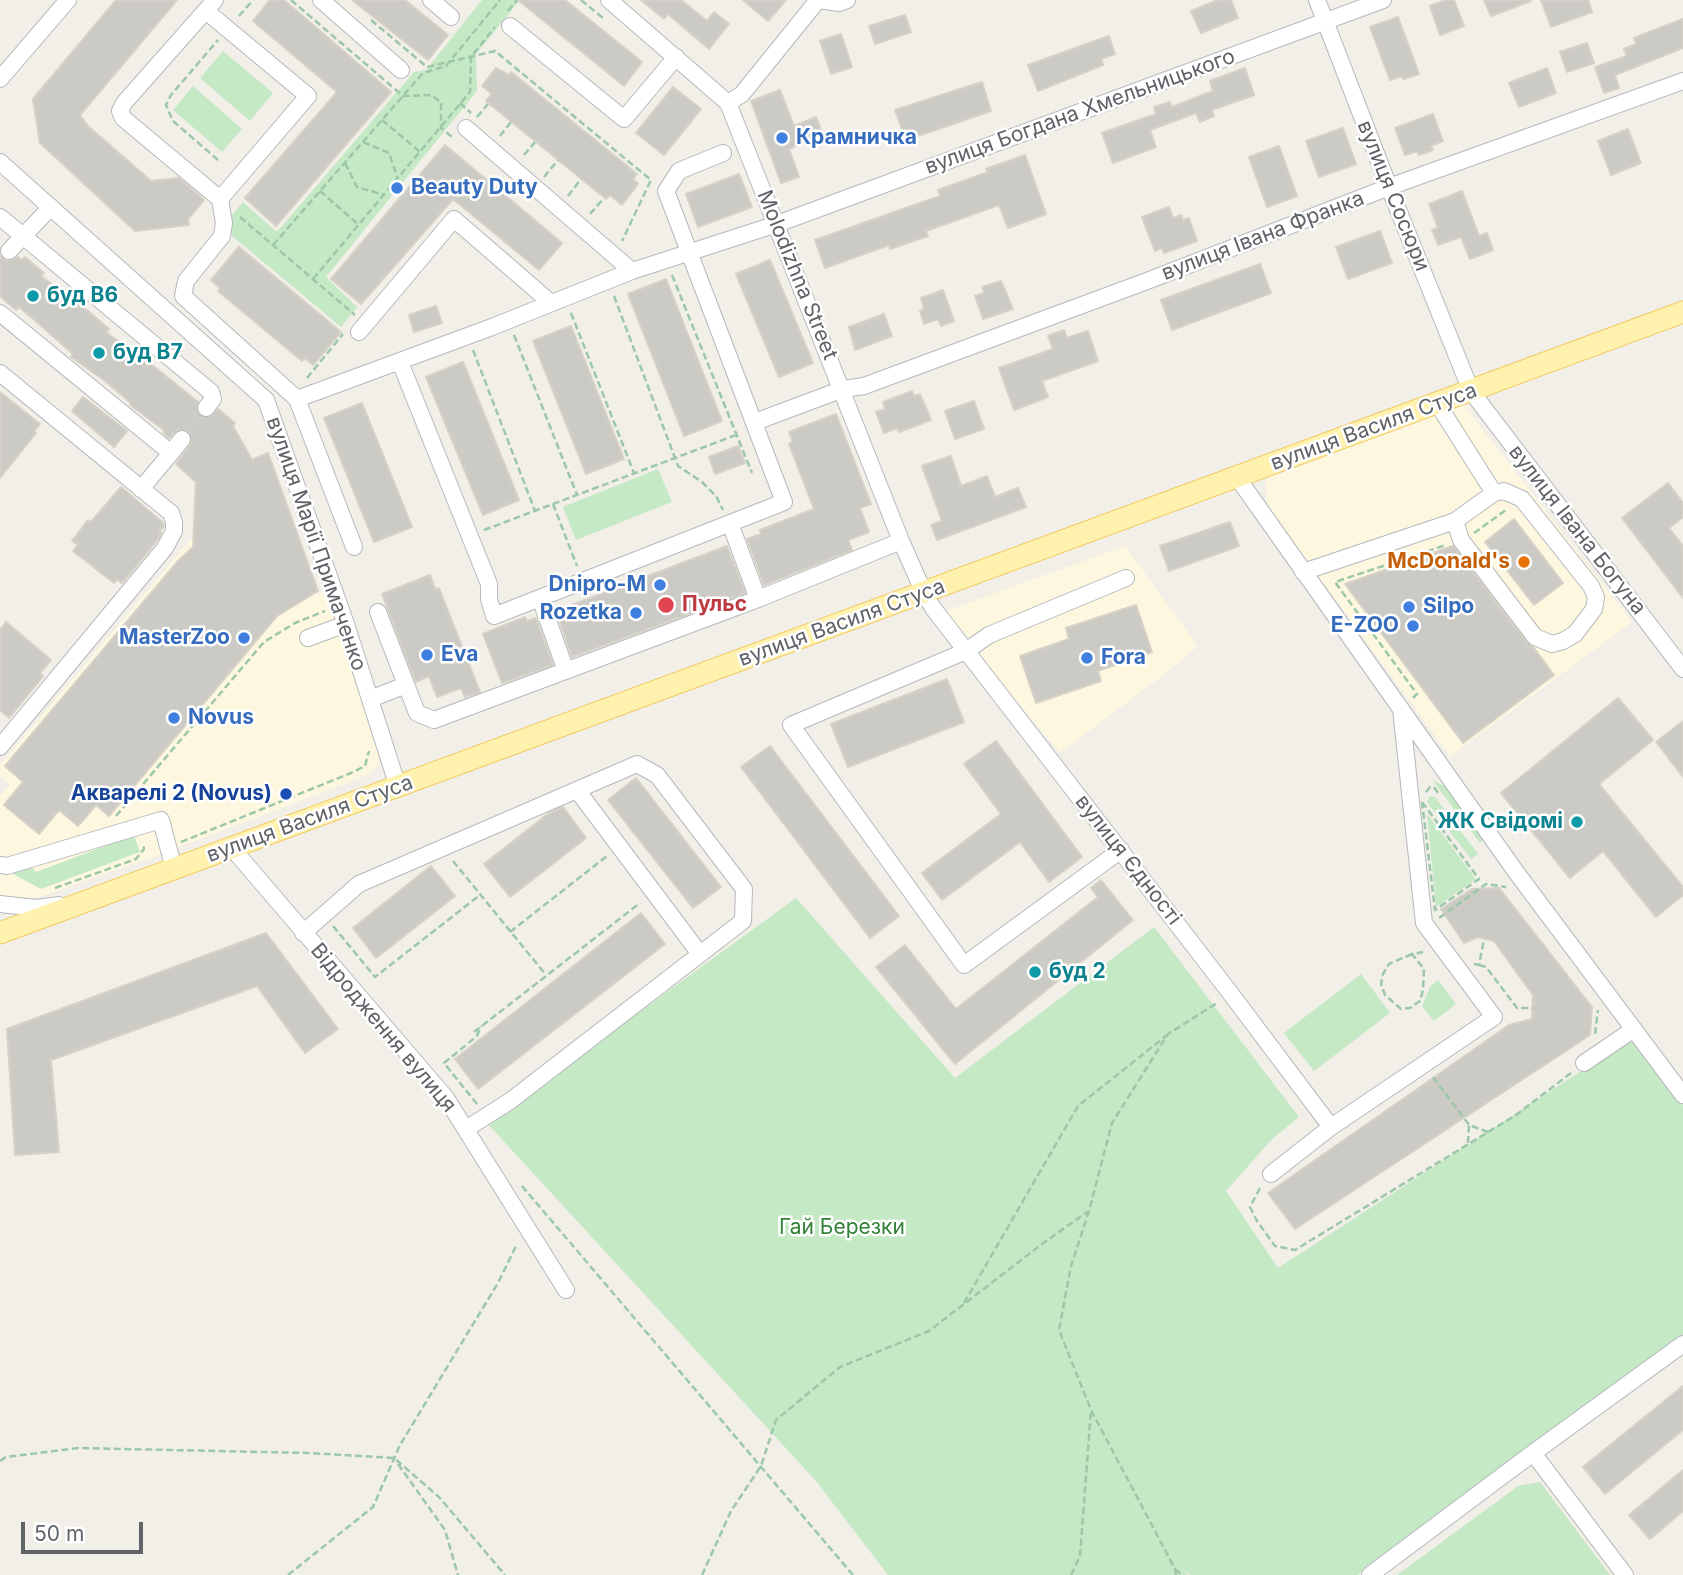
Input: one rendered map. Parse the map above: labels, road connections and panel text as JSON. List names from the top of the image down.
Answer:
{
  "streets": {
    "main road": ["вулиця Василя Стуса"],
    "street": [
      "вулиця Богдана Хмельницького",
      "вулиця Сосюри",
      "вулиця Івана Франка",
      "Molodizhna Street",
      "вулиця Івана Богуна",
      "вулиця Марії Примаченко",
      "вулиця Єдності",
      "Відродження вулиця"
    ]
  },
  "crossings": [
    ["вулиця Богдана Хмельницького", "вулиця Сосюри"],
    ["вулиця Богдана Хмельницького", "Molodizhna Street"],
    ["вулиця Сосюри", "вулиця Івана Франка"],
    ["вулиця Сосюри", "вулиця Василя Стуса"],
    ["вулиця Сосюри", "вулиця Івана Богуна"],
    ["вулиця Івана Франка", "Molodizhna Street"],
    ["Molodizhna Street", "вулиця Василя Стуса"],
    ["Molodizhna Street", "вулиця Єдності"],
    ["вулиця Василя Стуса", "вулиця Івана Богуна"],
    ["вулиця Василя Стуса", "вулиця Марії Примаченко"],
    ["вулиця Василя Стуса", "вулиця Єдності"],
    ["вулиця Василя Стуса", "Відродження вулиця"]
  ],
  "parks": ["Гай Березки"],
  "places": [
    "Крамничка",
    "Beauty Duty",
    "буд В6",
    "буд В7",
    "McDonald's",
    "Dnipro-M",
    "Пульс",
    "Silpo",
    "Rozetka",
    "E-ZOO",
    "MasterZoo",
    "Eva",
    "Fora",
    "Novus",
    "Акварелі 2 (Novus)",
    "ЖК Свідомі",
    "буд 2"
  ],
  "scale_bar": "50 m"
}
